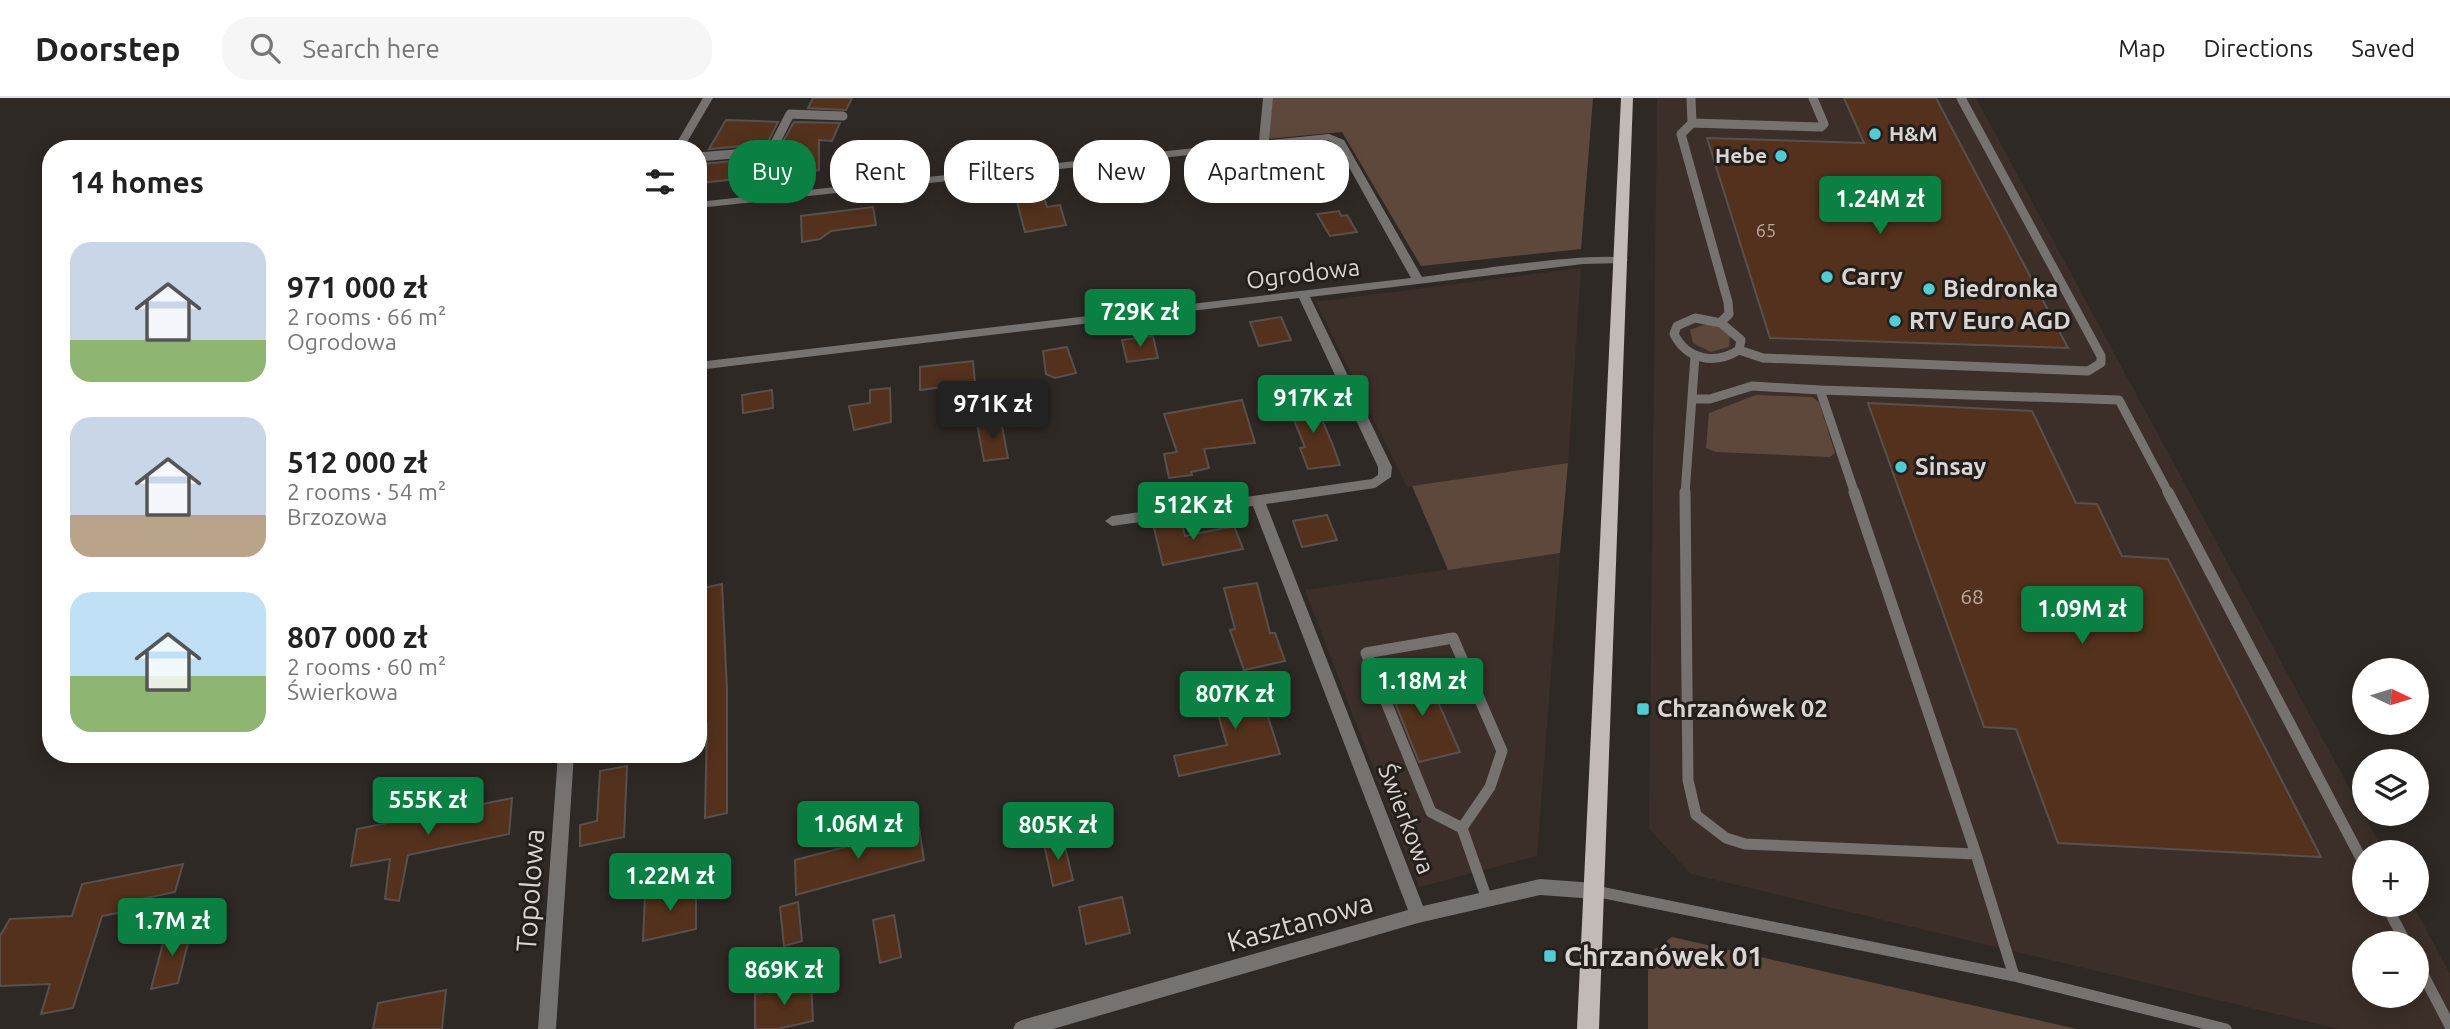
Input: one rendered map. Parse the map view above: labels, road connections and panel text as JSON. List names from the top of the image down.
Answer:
{
  "streets": {
    "street": [
      "Ogrodowa",
      "Świerkowa",
      "Topolowa",
      "Kasztanowa"
    ]
  },
  "crossings": [
    ["Świerkowa", "Kasztanowa"]
  ],
  "places": {
    "other": [
      "H&M",
      "Hebe",
      "Carry",
      "Biedronka",
      "RTV Euro AGD",
      "Sinsay"
    ],
    "transit": ["Chrzanówek 02", "Chrzanówek 01"]
  },
  "house_numbers": ["65", "68"],
  "north": "right",
  "page": {
    "header": "Doorstep",
    "search": "Search here",
    "nav": ["Map", "Directions", "Saved"],
    "chip": [
      "Buy",
      "Rent",
      "Filters",
      "New",
      "Apartment"
    ],
    "heading": "14 homes",
    "price": [
      "1.24M zł",
      "729K zł",
      "917K zł",
      "971K zł",
      "512K zł",
      "1.09M zł",
      "1.18M zł",
      "807K zł",
      "555K zł",
      "1.06M zł",
      "805K zł",
      "1.22M zł",
      "1.7M zł",
      "869K zł"
    ],
    "list": [
      {
        "name": "971 000 zł",
        "note": "2 rooms · 66 m² · Ogrodowa"
      },
      {
        "name": "512 000 zł",
        "note": "2 rooms · 54 m² · Brzozowa"
      },
      {
        "name": "807 000 zł",
        "note": "2 rooms · 60 m² · Świerkowa"
      }
    ],
    "map_buttons": ["+", "−"]
  }
}
